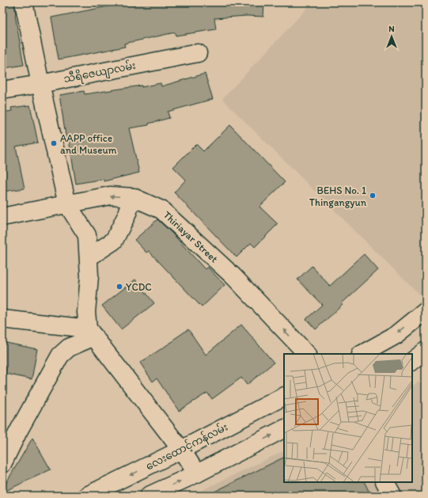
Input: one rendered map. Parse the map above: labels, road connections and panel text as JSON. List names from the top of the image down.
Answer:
{
  "streets": {
    "street": ["သီရိဇေယျာလမ်း", "Thiriayar Street", "လေးထောင့်ကန်လမ်း"]
  },
  "places": ["AAPP office and Museum", "BEHS No. 1 Thingangyun", "YCDC"],
  "north": "top"
}
